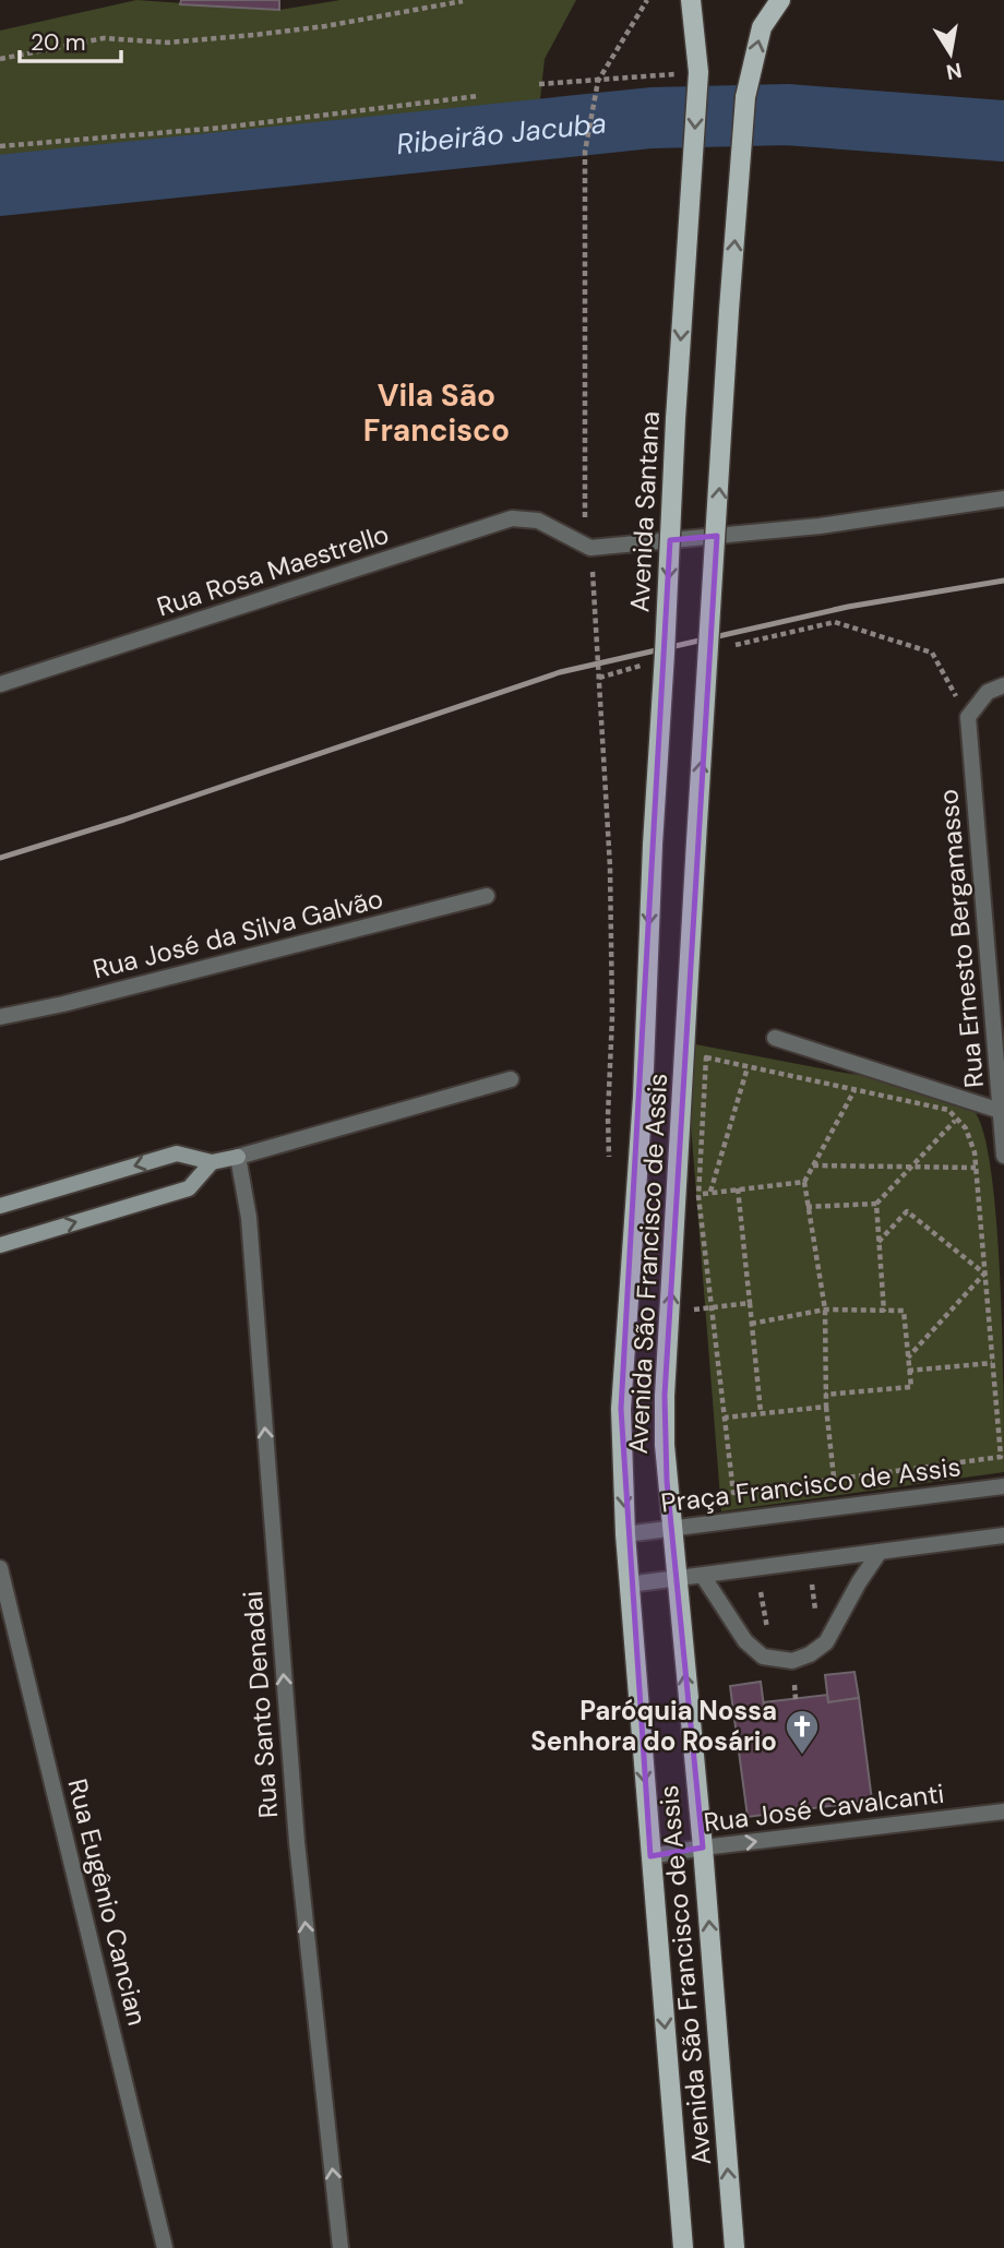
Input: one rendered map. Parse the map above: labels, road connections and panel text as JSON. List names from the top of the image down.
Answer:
{
  "streets": {
    "main road": ["Avenida Santana", "Avenida São Francisco de Assis"],
    "street": [
      "Rua Rosa Maestrello",
      "Rua José da Silva Galvão",
      "Rua Ernesto Bergamasso",
      "Praça Francisco de Assis",
      "Rua Santo Denadai",
      "Rua José Cavalcanti",
      "Rua Eugênio Cancian"
    ]
  },
  "crossings": [
    ["Avenida Santana", "Avenida São Francisco de Assis"],
    ["Avenida São Francisco de Assis", "Praça Francisco de Assis"],
    ["Avenida São Francisco de Assis", "Rua José Cavalcanti"]
  ],
  "one_way": ["Avenida Santana", "Rua Santo Denadai", "Rua José Cavalcanti"],
  "districts": ["Vila São Francisco"],
  "water": ["Ribeirão Jacuba"],
  "places": {
    "church": ["Paróquia Nossa Senhora do Rosário"]
  },
  "scale_bar": "20 m",
  "north": "bottom"
}
